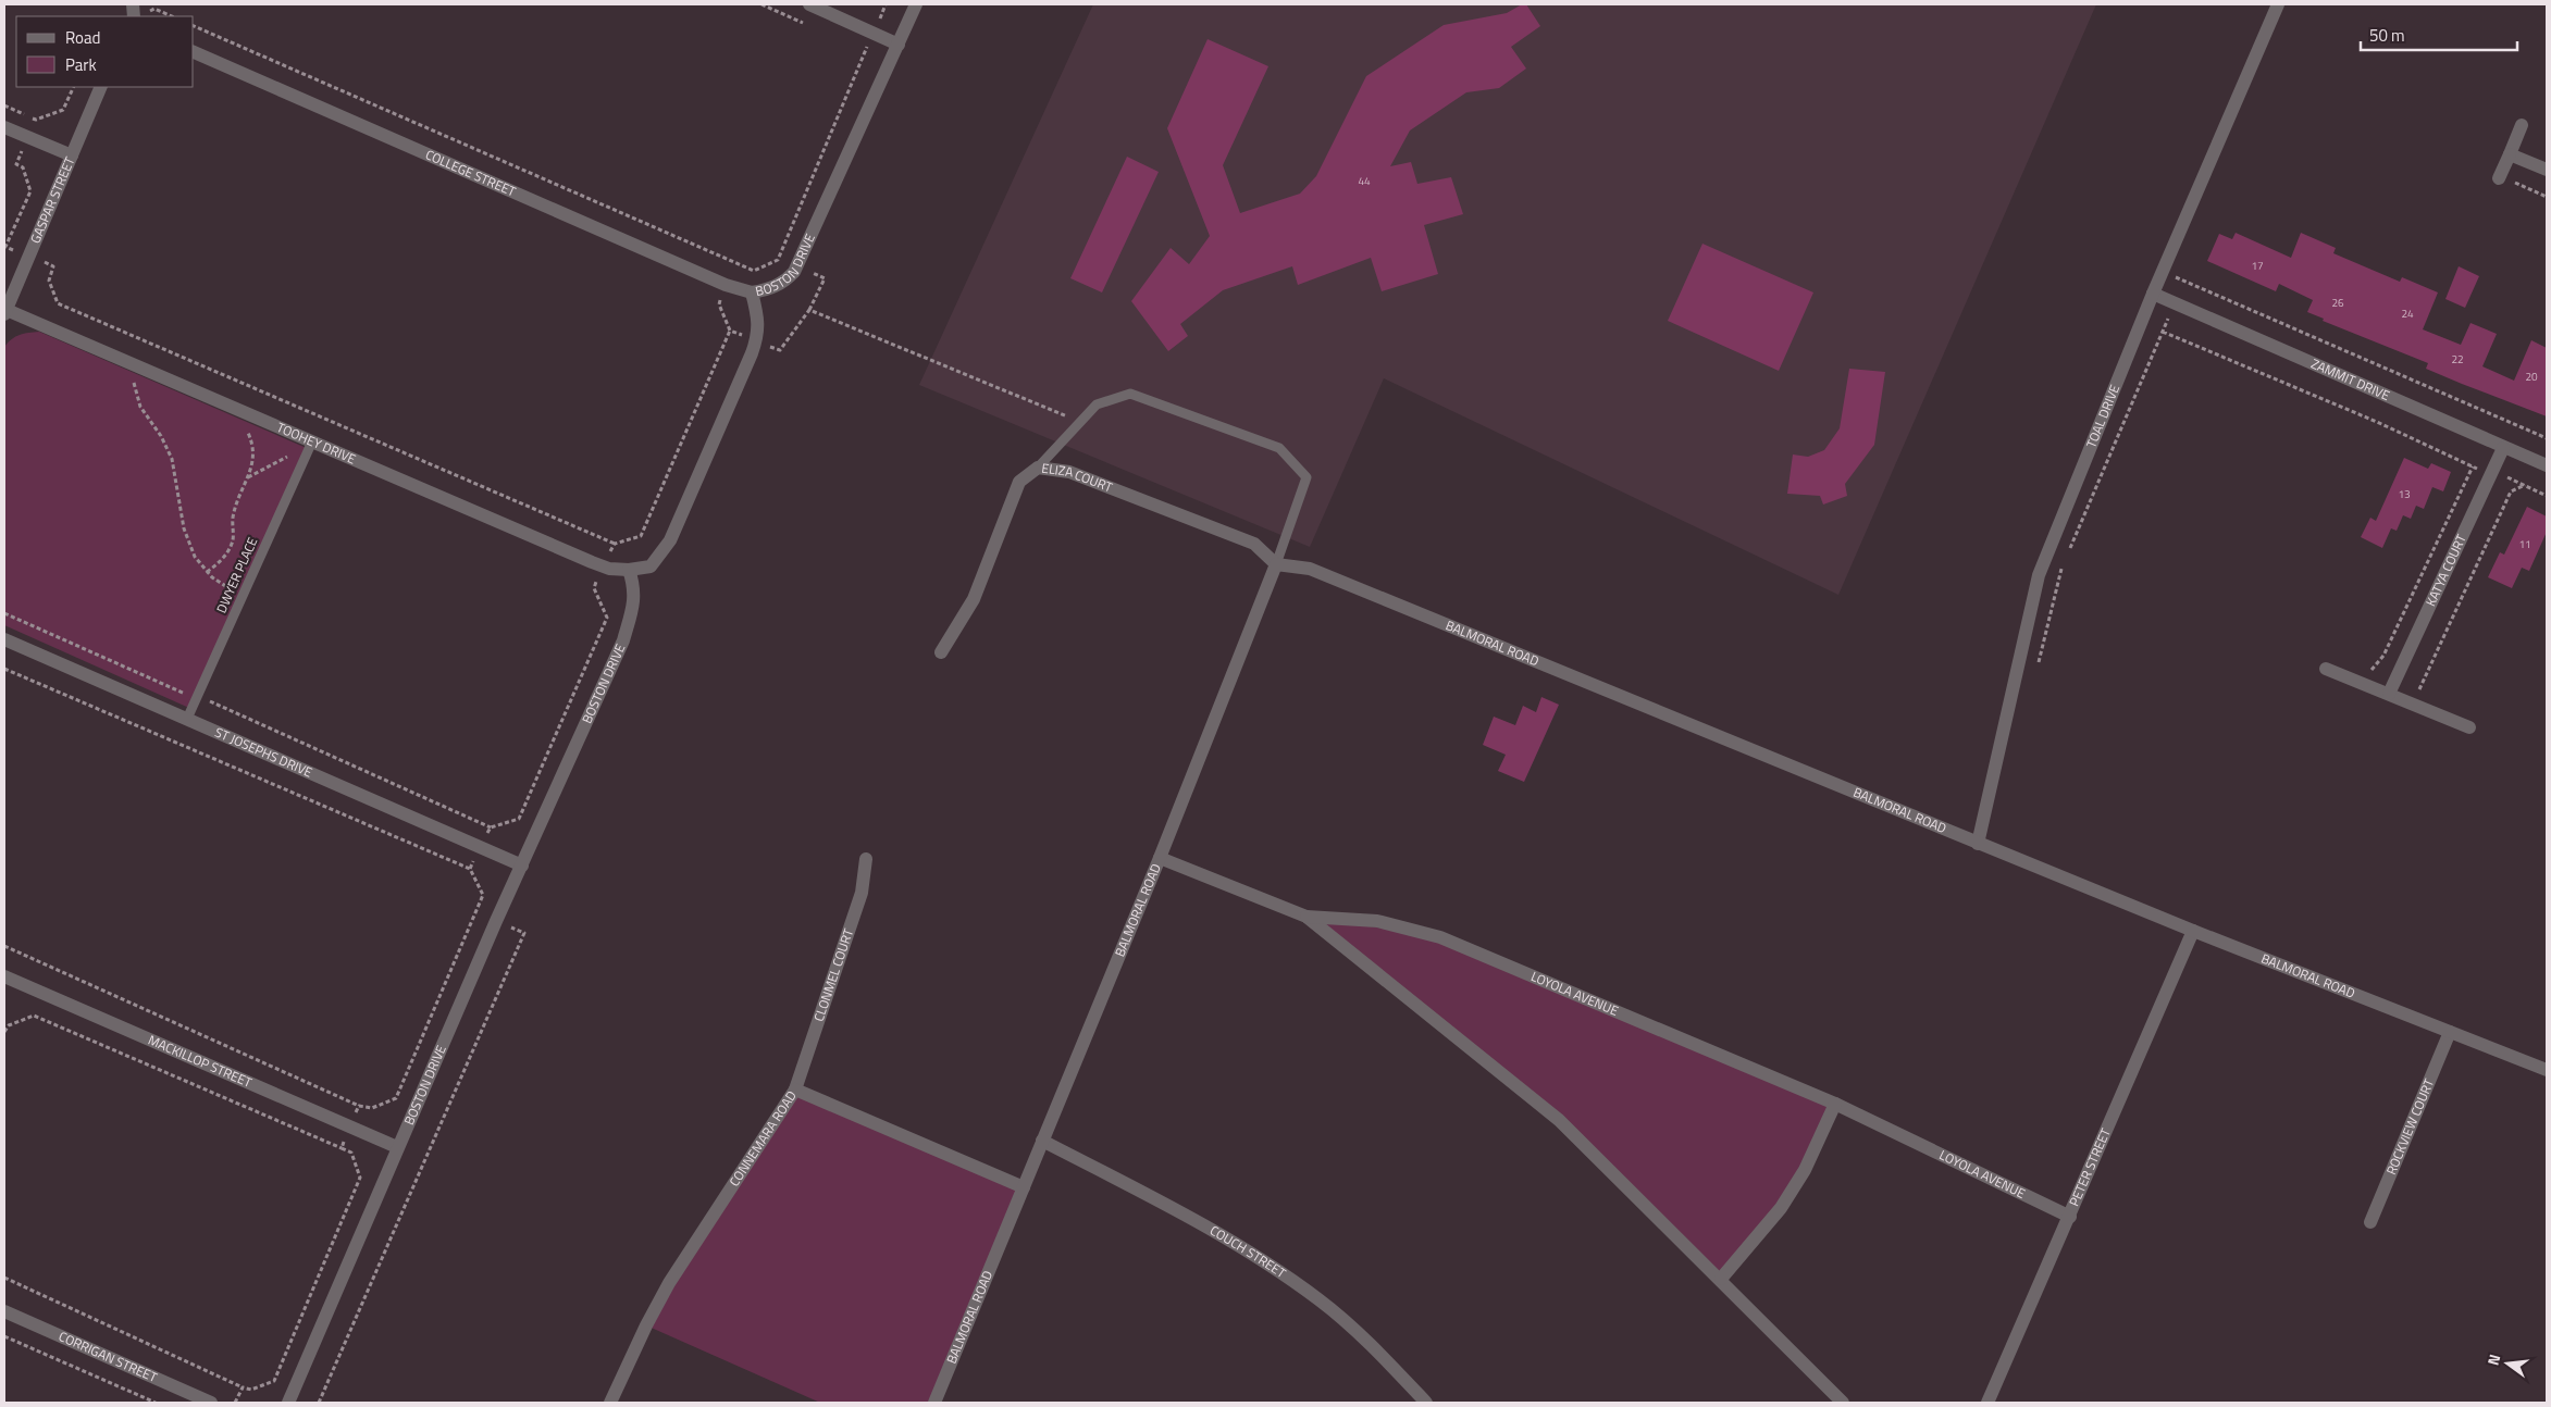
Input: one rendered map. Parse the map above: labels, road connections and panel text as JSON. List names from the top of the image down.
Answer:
{
  "streets": {
    "street": [
      "COLLEGE STREET",
      "GASPAR STREET",
      "BOSTON DRIVE",
      "ZAMMIT DRIVE",
      "TOAL DRIVE",
      "TOOHEY DRIVE",
      "ELIZA COURT",
      "KATYA COURT",
      "BALMORAL ROAD",
      "ST JOSEPHS DRIVE",
      "CLONMEL COURT",
      "LOYOLA AVENUE",
      "MACKILLOP STREET",
      "ROCKVIEW COURT",
      "CONNEMARA ROAD",
      "PETER STREET",
      "COUCH STREET",
      "CORRIGAN STREET"
    ],
    "lane": ["DWYER PLACE"]
  },
  "crossings": [
    ["COLLEGE STREET", "BOSTON DRIVE"],
    ["GASPAR STREET", "TOOHEY DRIVE"],
    ["BOSTON DRIVE", "TOOHEY DRIVE"],
    ["BOSTON DRIVE", "ST JOSEPHS DRIVE"],
    ["BOSTON DRIVE", "MACKILLOP STREET"],
    ["ZAMMIT DRIVE", "TOAL DRIVE"],
    ["ZAMMIT DRIVE", "KATYA COURT"],
    ["TOAL DRIVE", "BALMORAL ROAD"],
    ["TOOHEY DRIVE", "DWYER PLACE"],
    ["ELIZA COURT", "BALMORAL ROAD"],
    ["DWYER PLACE", "ST JOSEPHS DRIVE"],
    ["BALMORAL ROAD", "LOYOLA AVENUE"],
    ["BALMORAL ROAD", "ROCKVIEW COURT"],
    ["BALMORAL ROAD", "CONNEMARA ROAD"],
    ["BALMORAL ROAD", "PETER STREET"],
    ["BALMORAL ROAD", "COUCH STREET"],
    ["CLONMEL COURT", "CONNEMARA ROAD"],
    ["LOYOLA AVENUE", "PETER STREET"]
  ],
  "house_numbers": [
    "44",
    "17",
    "26",
    "24",
    "22",
    "20",
    "13",
    "11"
  ],
  "legend": ["Road", "Park"],
  "scale_bar": "50 m",
  "north": "left"
}
